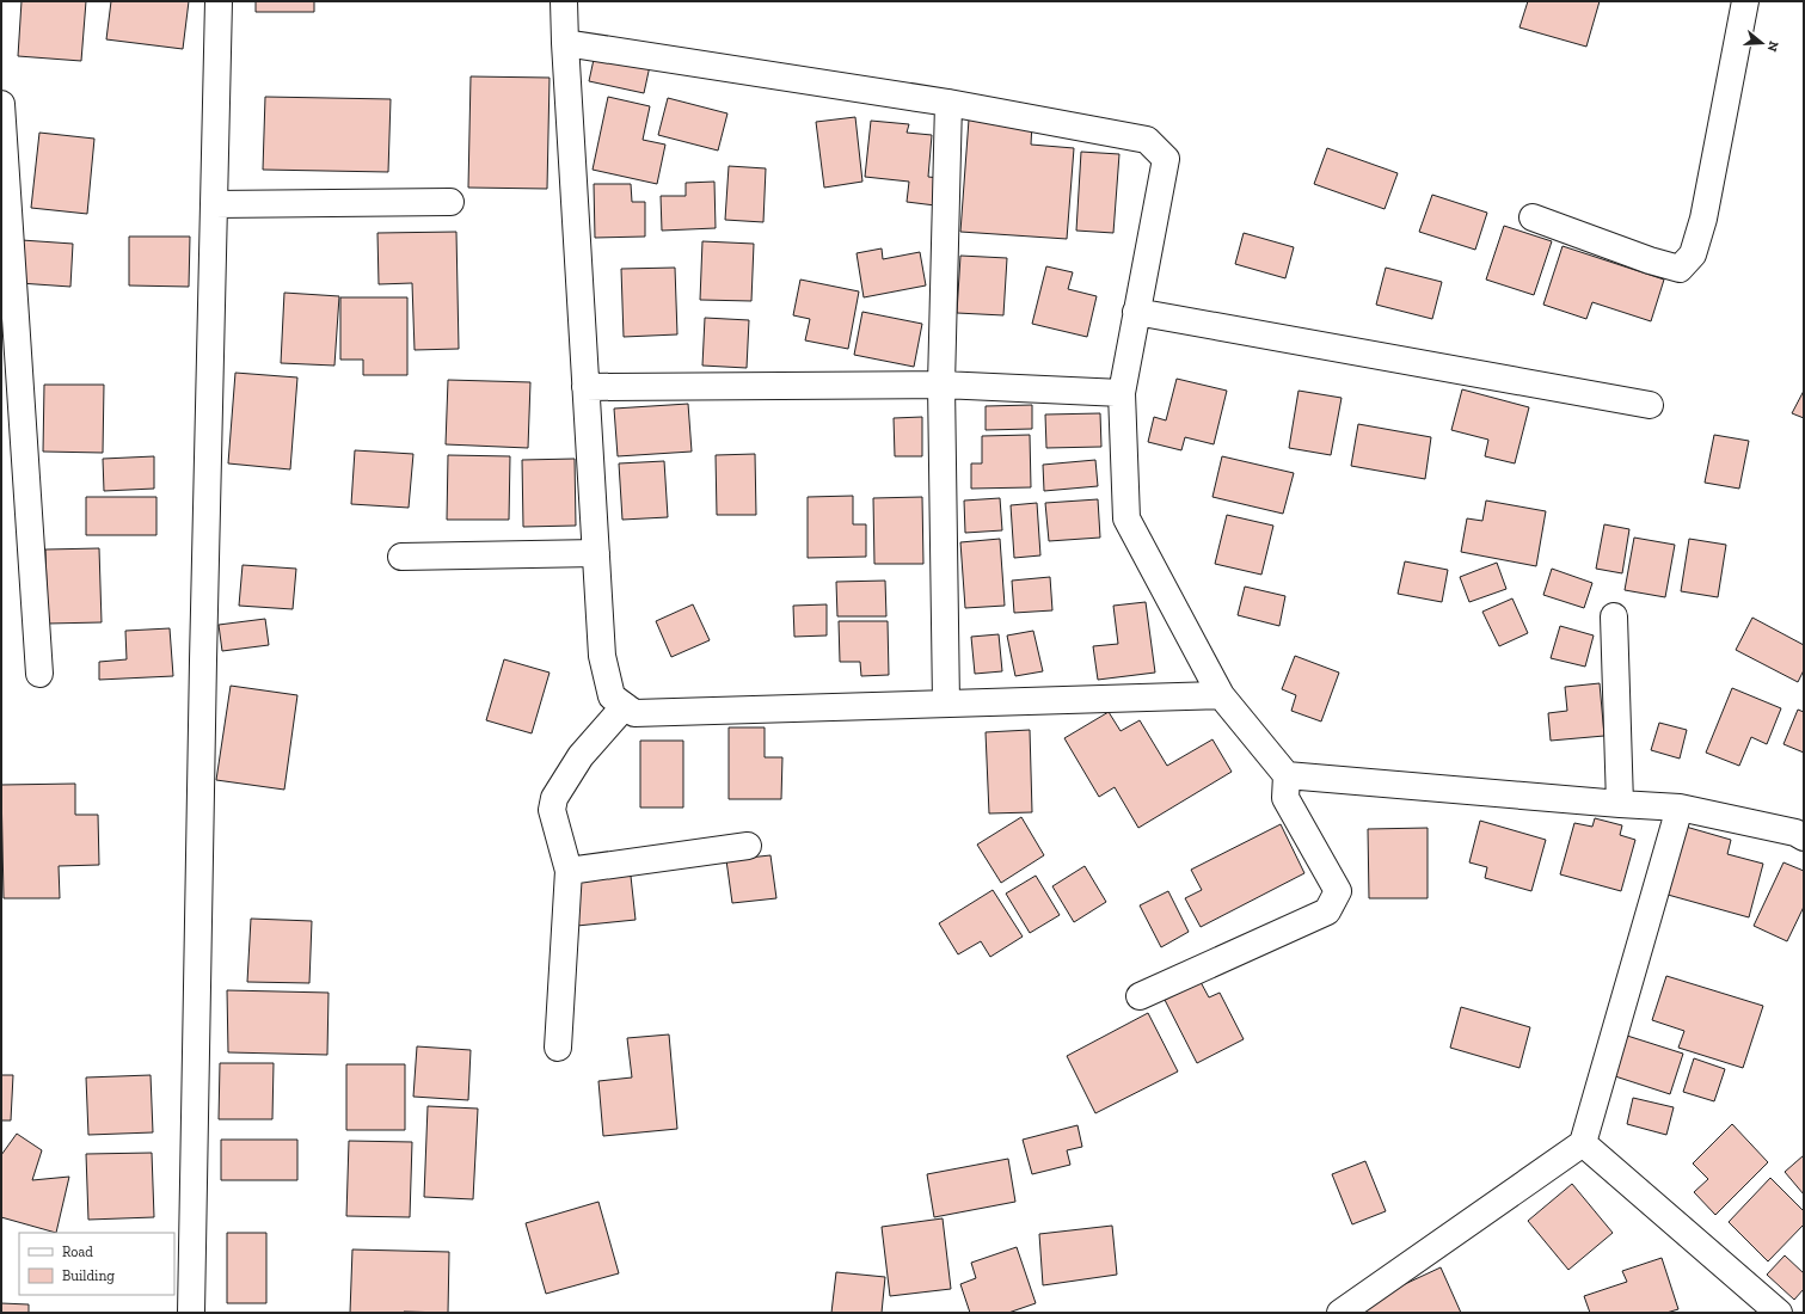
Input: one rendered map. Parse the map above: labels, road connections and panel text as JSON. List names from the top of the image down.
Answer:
{
  "legend": ["Road", "Building"],
  "north": "right"
}
